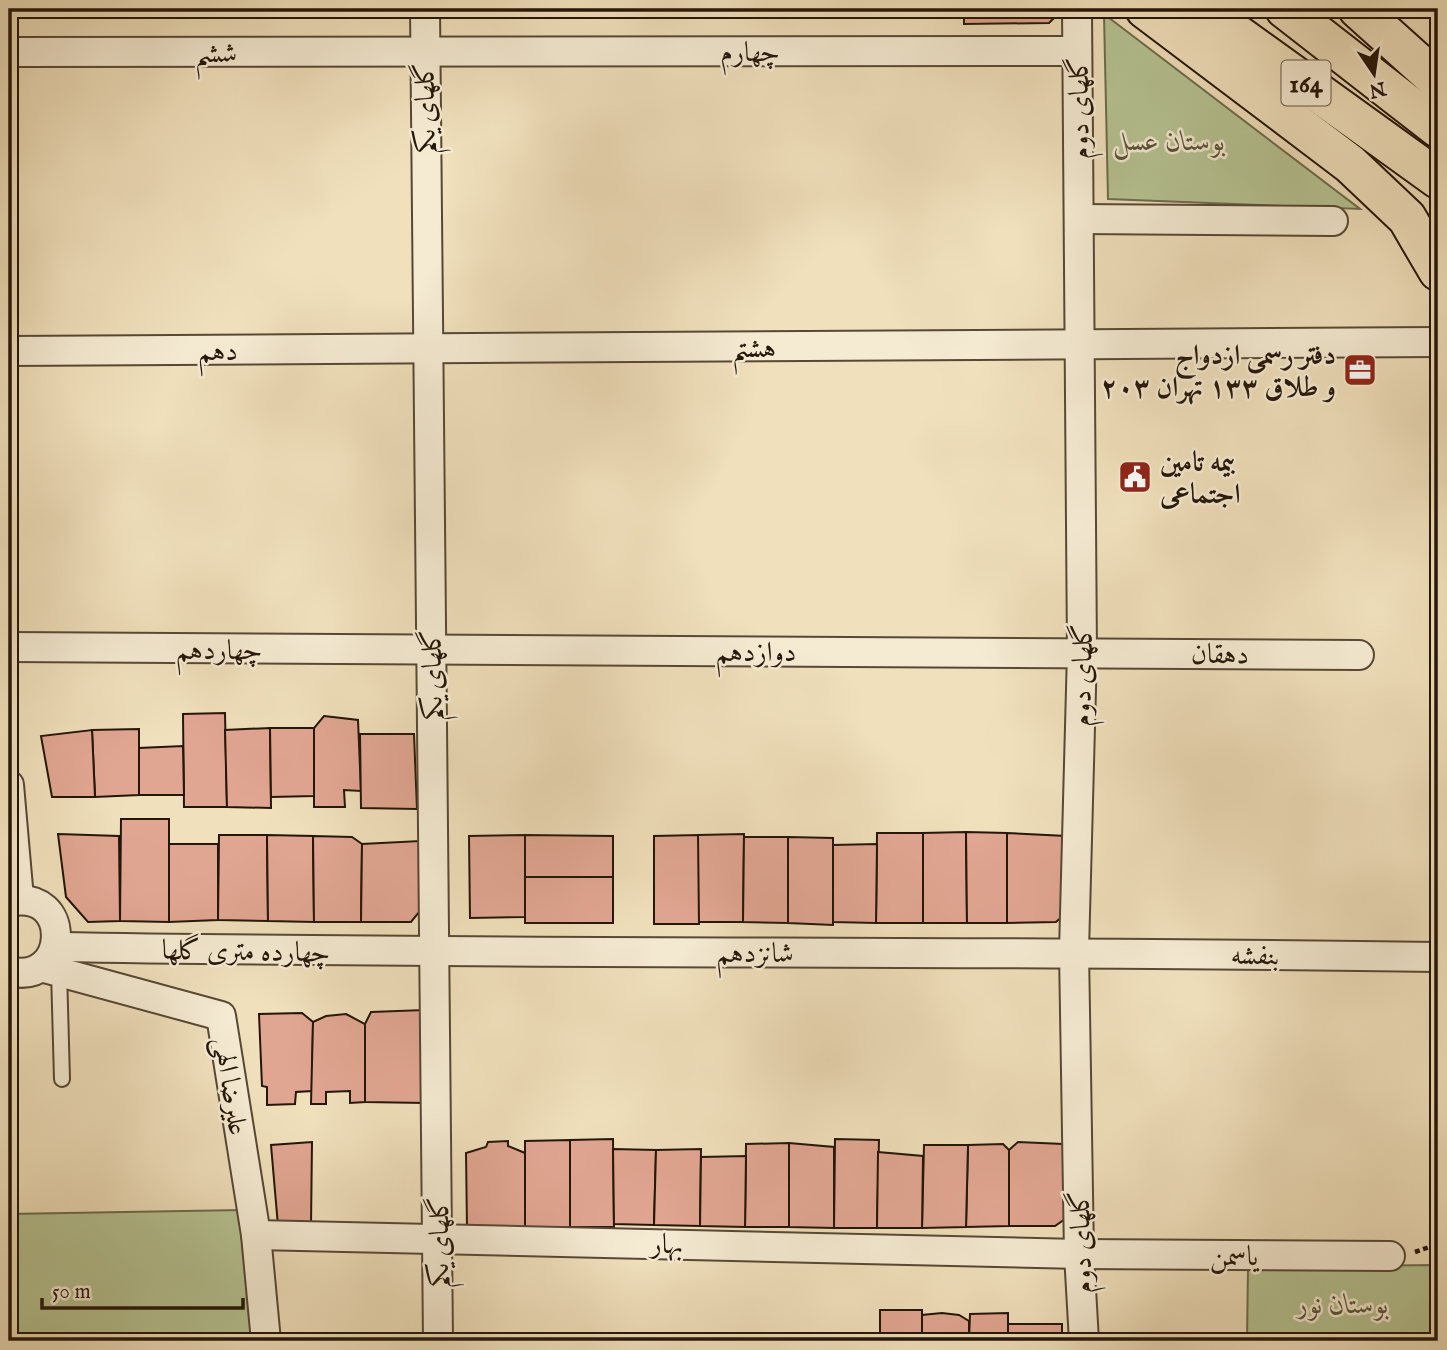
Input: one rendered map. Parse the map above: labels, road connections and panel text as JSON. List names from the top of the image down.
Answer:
{
  "streets": {
    "main road": ["164"],
    "street": [
      "چهارم",
      "ششم",
      "گلهای یکم",
      "گلهای دوم",
      "هشتم",
      "دهم",
      "چهاردهم",
      "دوازدهم",
      "دهقان",
      "چهارده متری گلها",
      "شانزدهم",
      "بنفشه",
      "علیرضا الهی",
      "بهار",
      "یاسمن"
    ]
  },
  "crossings": [
    ["چهارم", "ششم"],
    ["چهارم", "گلهای یکم"],
    ["چهارم", "گلهای دوم"],
    ["ششم", "گلهای یکم"],
    ["گلهای یکم", "هشتم"],
    ["گلهای یکم", "دهم"],
    ["گلهای یکم", "چهاردهم"],
    ["گلهای یکم", "دوازدهم"],
    ["گلهای یکم", "چهارده متری گلها"],
    ["گلهای یکم", "شانزدهم"],
    ["گلهای یکم", "بهار"],
    ["گلهای دوم", "هشتم"],
    ["گلهای دوم", "دوازدهم"],
    ["گلهای دوم", "دهقان"],
    ["گلهای دوم", "شانزدهم"],
    ["گلهای دوم", "بنفشه"],
    ["گلهای دوم", "بهار"],
    ["گلهای دوم", "یاسمن"],
    ["هشتم", "دهم"],
    ["چهاردهم", "دوازدهم"],
    ["دوازدهم", "دهقان"],
    ["چهارده متری گلها", "شانزدهم"],
    ["چهارده متری گلها", "علیرضا الهی"],
    ["شانزدهم", "بنفشه"],
    ["علیرضا الهی", "بهار"],
    ["بهار", "یاسمن"]
  ],
  "parks": ["بوستان عسل", "بوستان نور"],
  "places": {
    "office": ["دفتر رسمی ازدواج ۲۰۳ و طلاق ۱۳۳ تهران"],
    "public building": ["بیمه تامین اجتماعی"]
  },
  "scale_bar": "50 m",
  "north": "bottom"
}
